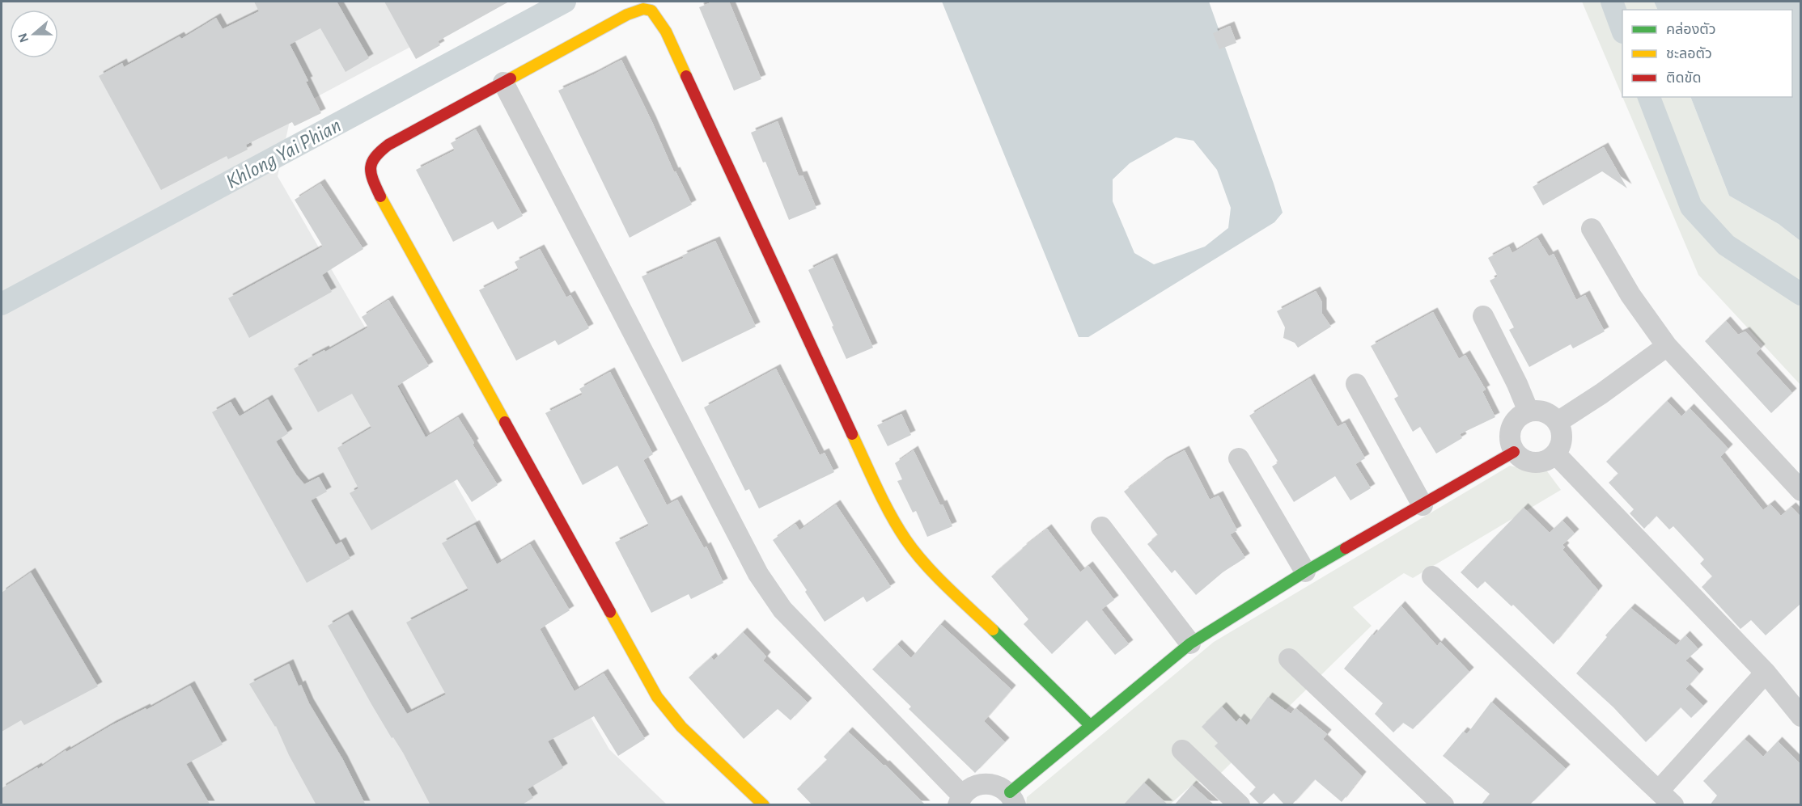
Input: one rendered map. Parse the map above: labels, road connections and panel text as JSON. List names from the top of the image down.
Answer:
{
  "water": ["Khlong Yai Phian"],
  "legend": ["คล่องตัว", "ชะลอตัว", "ติดขัด"],
  "north": "left"
}
